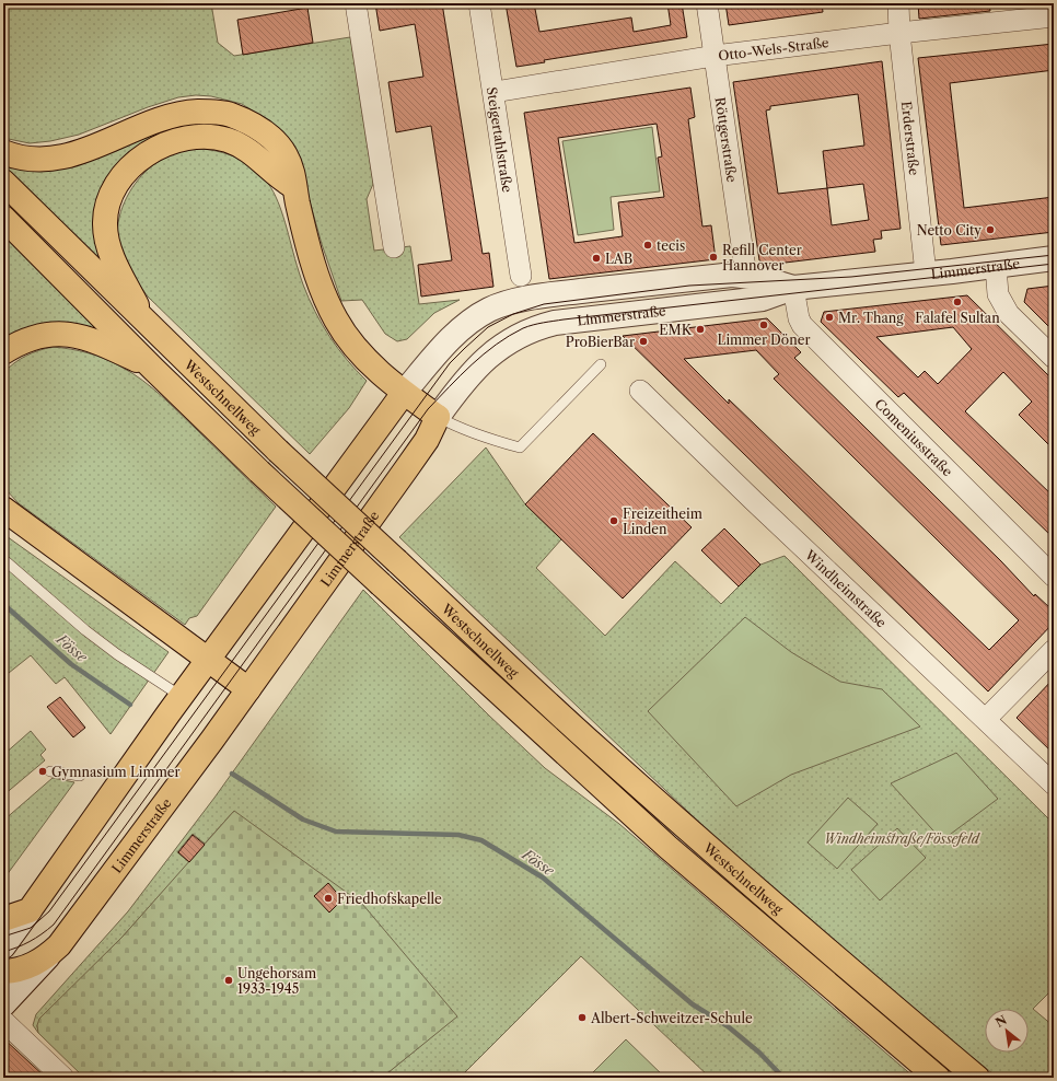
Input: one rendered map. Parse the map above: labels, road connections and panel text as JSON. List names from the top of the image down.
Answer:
{
  "streets": {
    "main road": ["Limmerstraße", "Westschnellweg"],
    "street": [
      "Otto-Wels-Straße",
      "Steigertahlstraße",
      "Röttgerstraße",
      "Erderstraße",
      "Comeniusstraße",
      "Windheimstraße"
    ]
  },
  "crossings": [
    ["Otto-Wels-Straße", "Steigertahlstraße"],
    ["Otto-Wels-Straße", "Röttgerstraße"],
    ["Otto-Wels-Straße", "Erderstraße"],
    ["Röttgerstraße", "Limmerstraße"],
    ["Erderstraße", "Limmerstraße"],
    ["Limmerstraße", "Comeniusstraße"]
  ],
  "water": ["Fösse"],
  "parks": ["Windheimstraße/Fössefeld"],
  "places": [
    "Netto City",
    "tecis",
    "Refill Center Hannover",
    "LAB",
    "Falafel Sultan",
    "Mr. Thang",
    "Limmer Döner",
    "EMK",
    "ProBierBar",
    "Freizeitheim Linden",
    "Gymnasium Limmer",
    "Friedhofskapelle",
    "Ungehorsam 1933-1945",
    "Albert-Schweitzer-Schule"
  ],
  "north": "top left"
}
